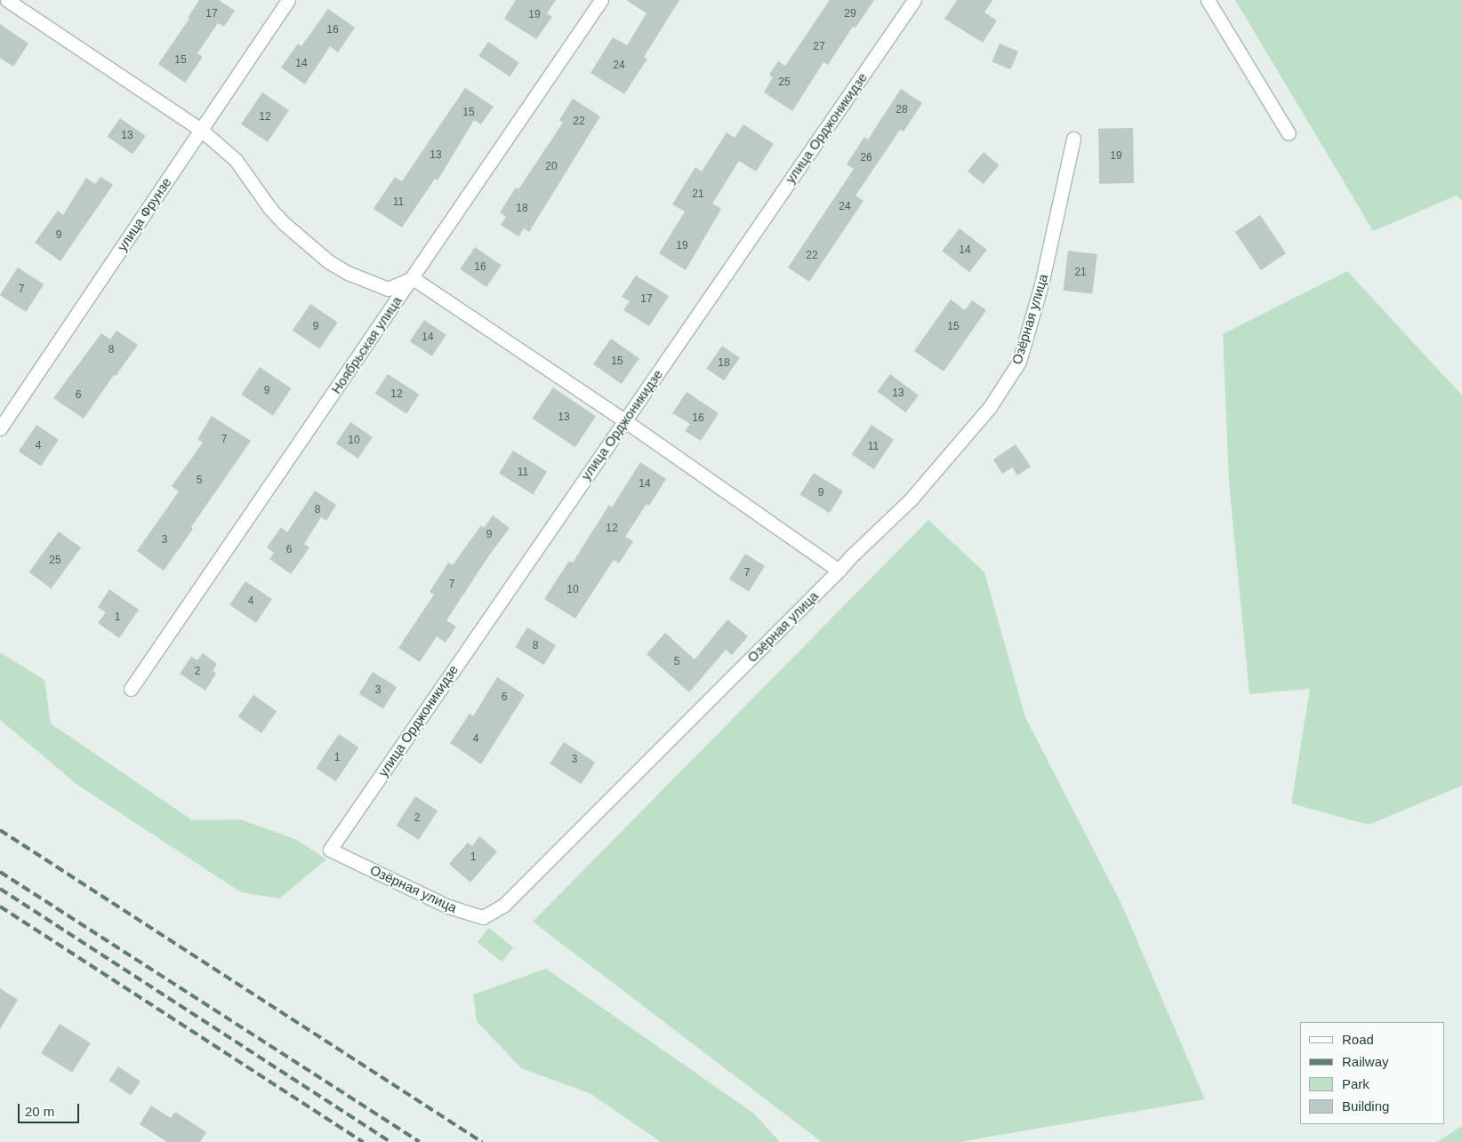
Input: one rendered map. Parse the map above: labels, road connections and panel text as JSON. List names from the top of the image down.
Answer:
{
  "streets": {
    "street": [
      "улица Орджоникидзе",
      "улица Фрунзе",
      "Озёрная улица",
      "Ноябрьская улица"
    ]
  },
  "crossings": [
    ["улица Орджоникидзе", "Озёрная улица"]
  ],
  "house_numbers": [
    "17",
    "29",
    "19",
    "16",
    "27",
    "15",
    "14",
    "24",
    "25",
    "28",
    "15",
    "12",
    "22",
    "13",
    "13",
    "19",
    "26",
    "20",
    "21",
    "11",
    "24",
    "18",
    "9",
    "19",
    "14",
    "22",
    "16",
    "21",
    "7",
    "17",
    "9",
    "15",
    "14",
    "8",
    "15",
    "18",
    "9",
    "13",
    "12",
    "6",
    "13",
    "16",
    "7",
    "10",
    "4",
    "11",
    "11",
    "5",
    "14",
    "9",
    "8",
    "12",
    "9",
    "3",
    "6",
    "25",
    "7",
    "7",
    "10",
    "4",
    "1",
    "8",
    "5",
    "2",
    "3",
    "6",
    "4",
    "1",
    "3",
    "2",
    "1"
  ],
  "legend": [
    "Road",
    "Railway",
    "Park",
    "Building"
  ],
  "scale_bar": "20 m"
}
